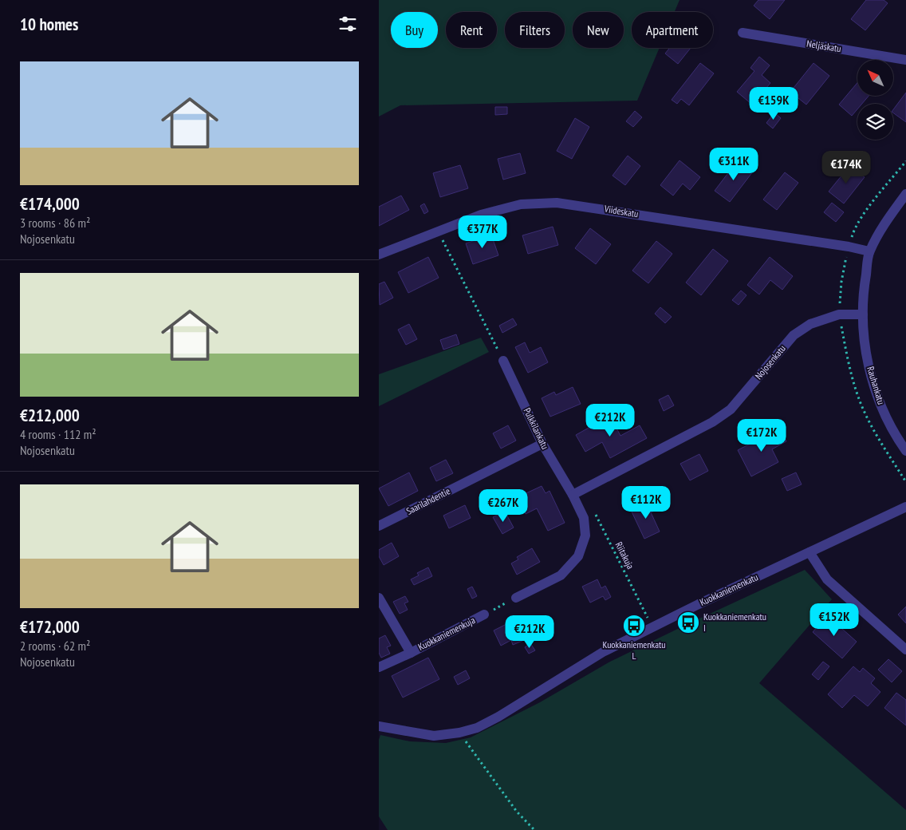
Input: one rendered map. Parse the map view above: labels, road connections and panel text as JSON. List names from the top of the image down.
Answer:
{
  "streets": {
    "street": [
      "Neljäskatu",
      "Viideskatu",
      "Nojosenkatu",
      "Rauhankatu",
      "Pulkkilankatu",
      "Saarilahdentie",
      "Kuokkaniemenkatu",
      "Kuokkaniemenkuja"
    ],
    "path": ["Riitakuja"]
  },
  "crossings": [
    ["Nojosenkatu", "Rauhankatu"],
    ["Nojosenkatu", "Pulkkilankatu"],
    ["Pulkkilankatu", "Saarilahdentie"],
    ["Riitakuja", "Kuokkaniemenkatu"]
  ],
  "places": {
    "bus stop": ["Kuokkaniemenkatu I", "Kuokkaniemenkatu L"]
  },
  "north": "top left",
  "page": {
    "heading": "10 homes",
    "chip": [
      "Buy",
      "Rent",
      "Filters",
      "New",
      "Apartment"
    ],
    "list": [
      {
        "name": "€174,000",
        "note": "3 rooms · 86 m² · Nojosenkatu"
      },
      {
        "name": "€212,000",
        "note": "4 rooms · 112 m² · Nojosenkatu"
      },
      {
        "name": "€172,000",
        "note": "2 rooms · 62 m² · Nojosenkatu"
      }
    ],
    "price": [
      "€159K",
      "€311K",
      "€174K",
      "€377K",
      "€212K",
      "€172K",
      "€112K",
      "€267K",
      "€152K",
      "€212K"
    ]
  }
}
